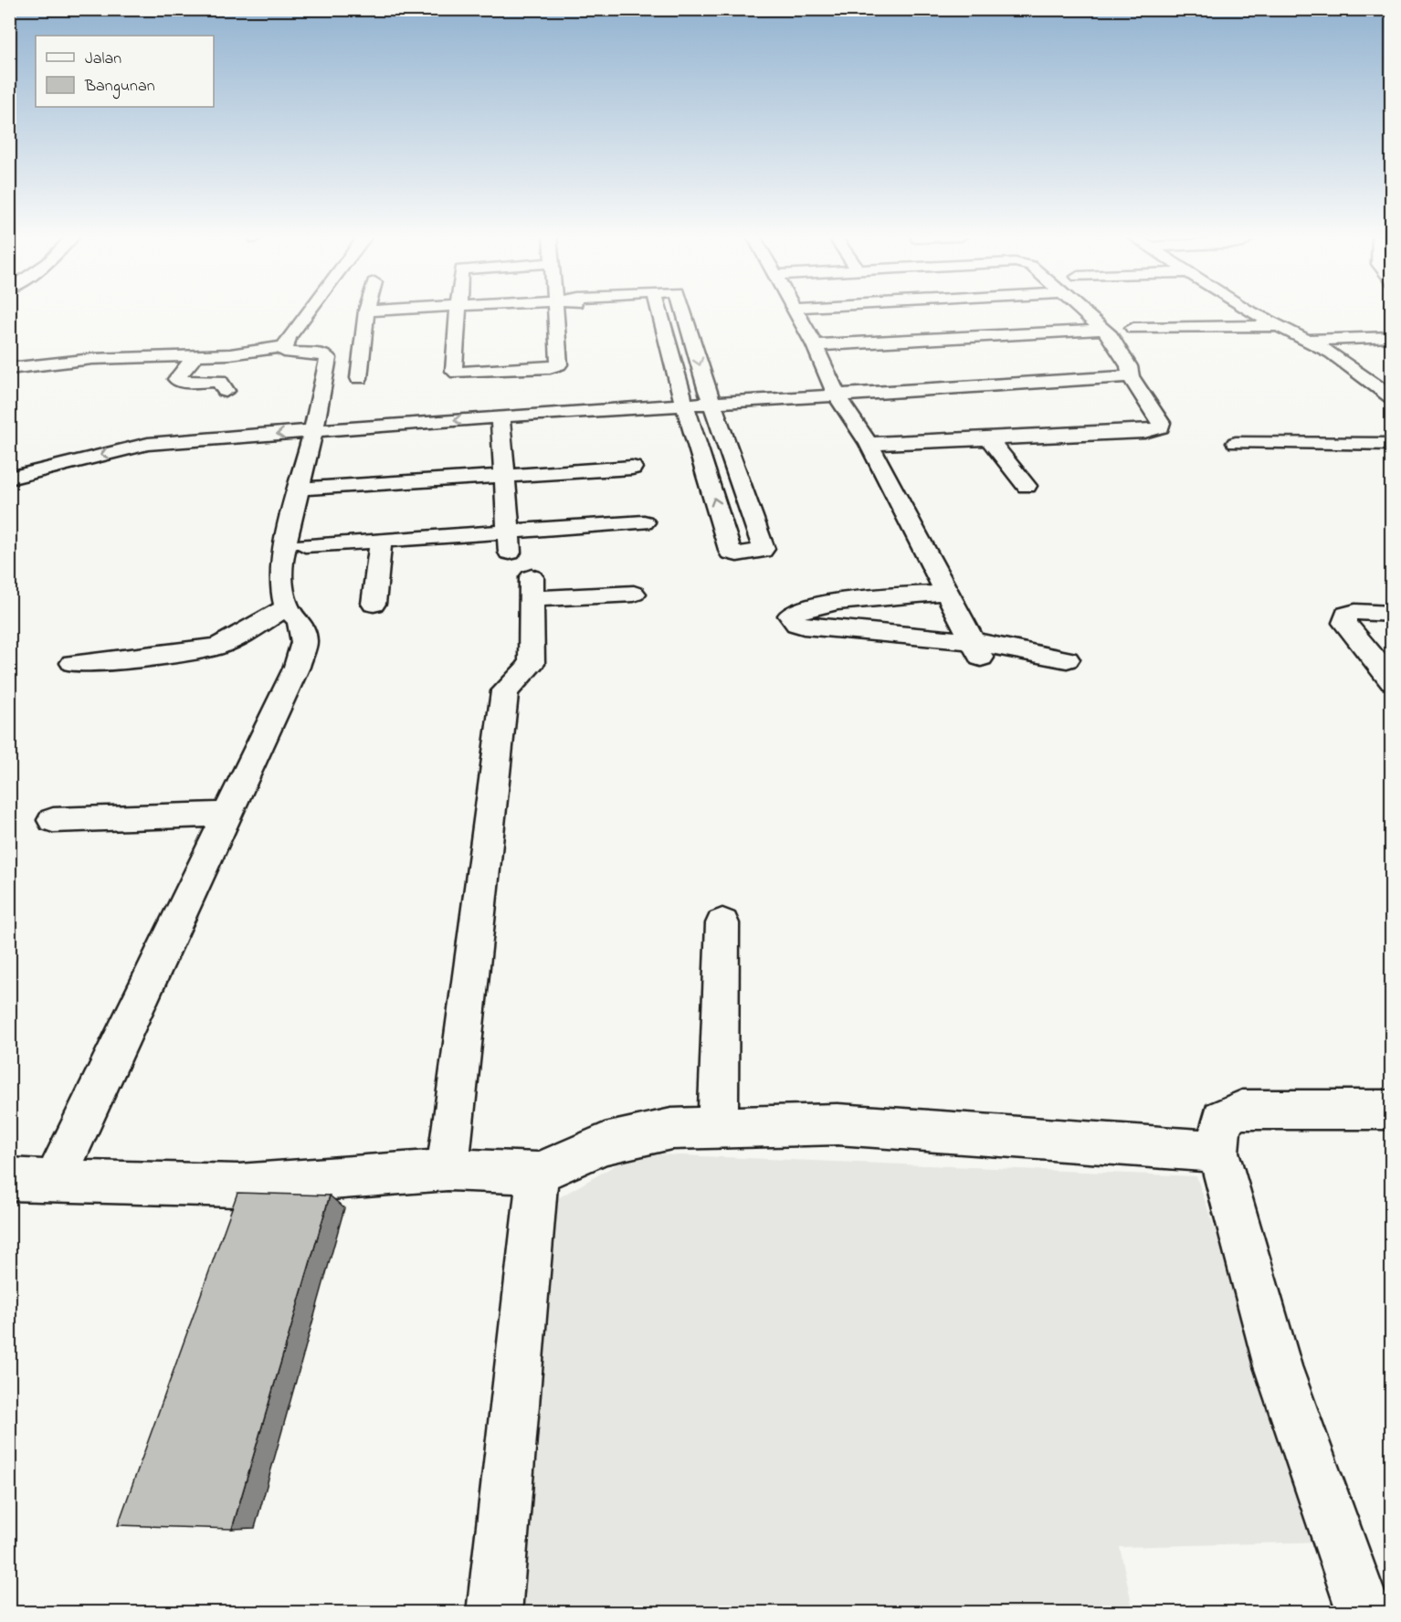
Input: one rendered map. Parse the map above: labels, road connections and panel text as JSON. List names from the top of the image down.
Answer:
{
  "legend": ["Jalan", "Bangunan"]
}
